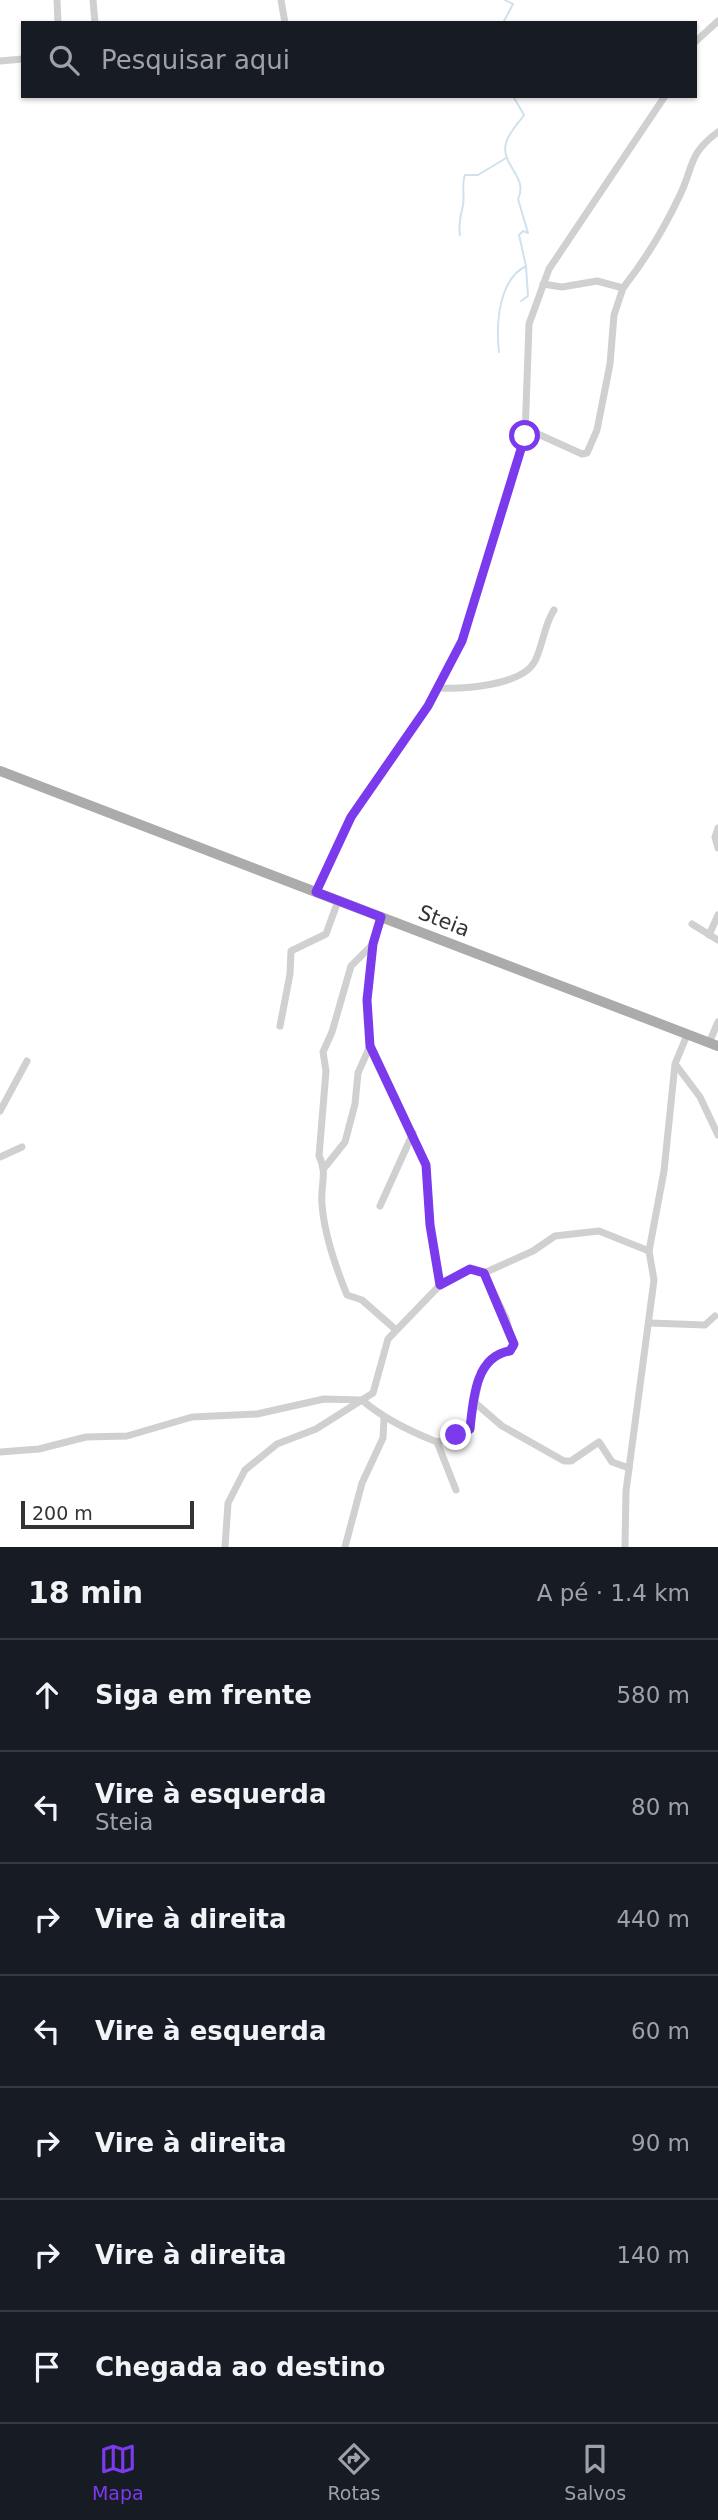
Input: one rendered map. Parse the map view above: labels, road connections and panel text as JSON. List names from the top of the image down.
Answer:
{
  "streets": {
    "main road": ["Steia"]
  },
  "scale_bar": "200 m",
  "page": {
    "search": "Pesquisar aqui",
    "scale": "200 m",
    "heading": ["18 min", "A pé · 1.4 km"],
    "list": [
      ["Siga em frente", "580 m"],
      ["Vire à esquerda", "Steia", "80 m"],
      ["Vire à direita", "440 m"],
      ["Vire à esquerda", "60 m"],
      ["Vire à direita", "90 m"],
      ["Vire à direita", "140 m"],
      "Chegada ao destino"
    ],
    "nav": ["Mapa", "Rotas", "Salvos"]
  }
}
